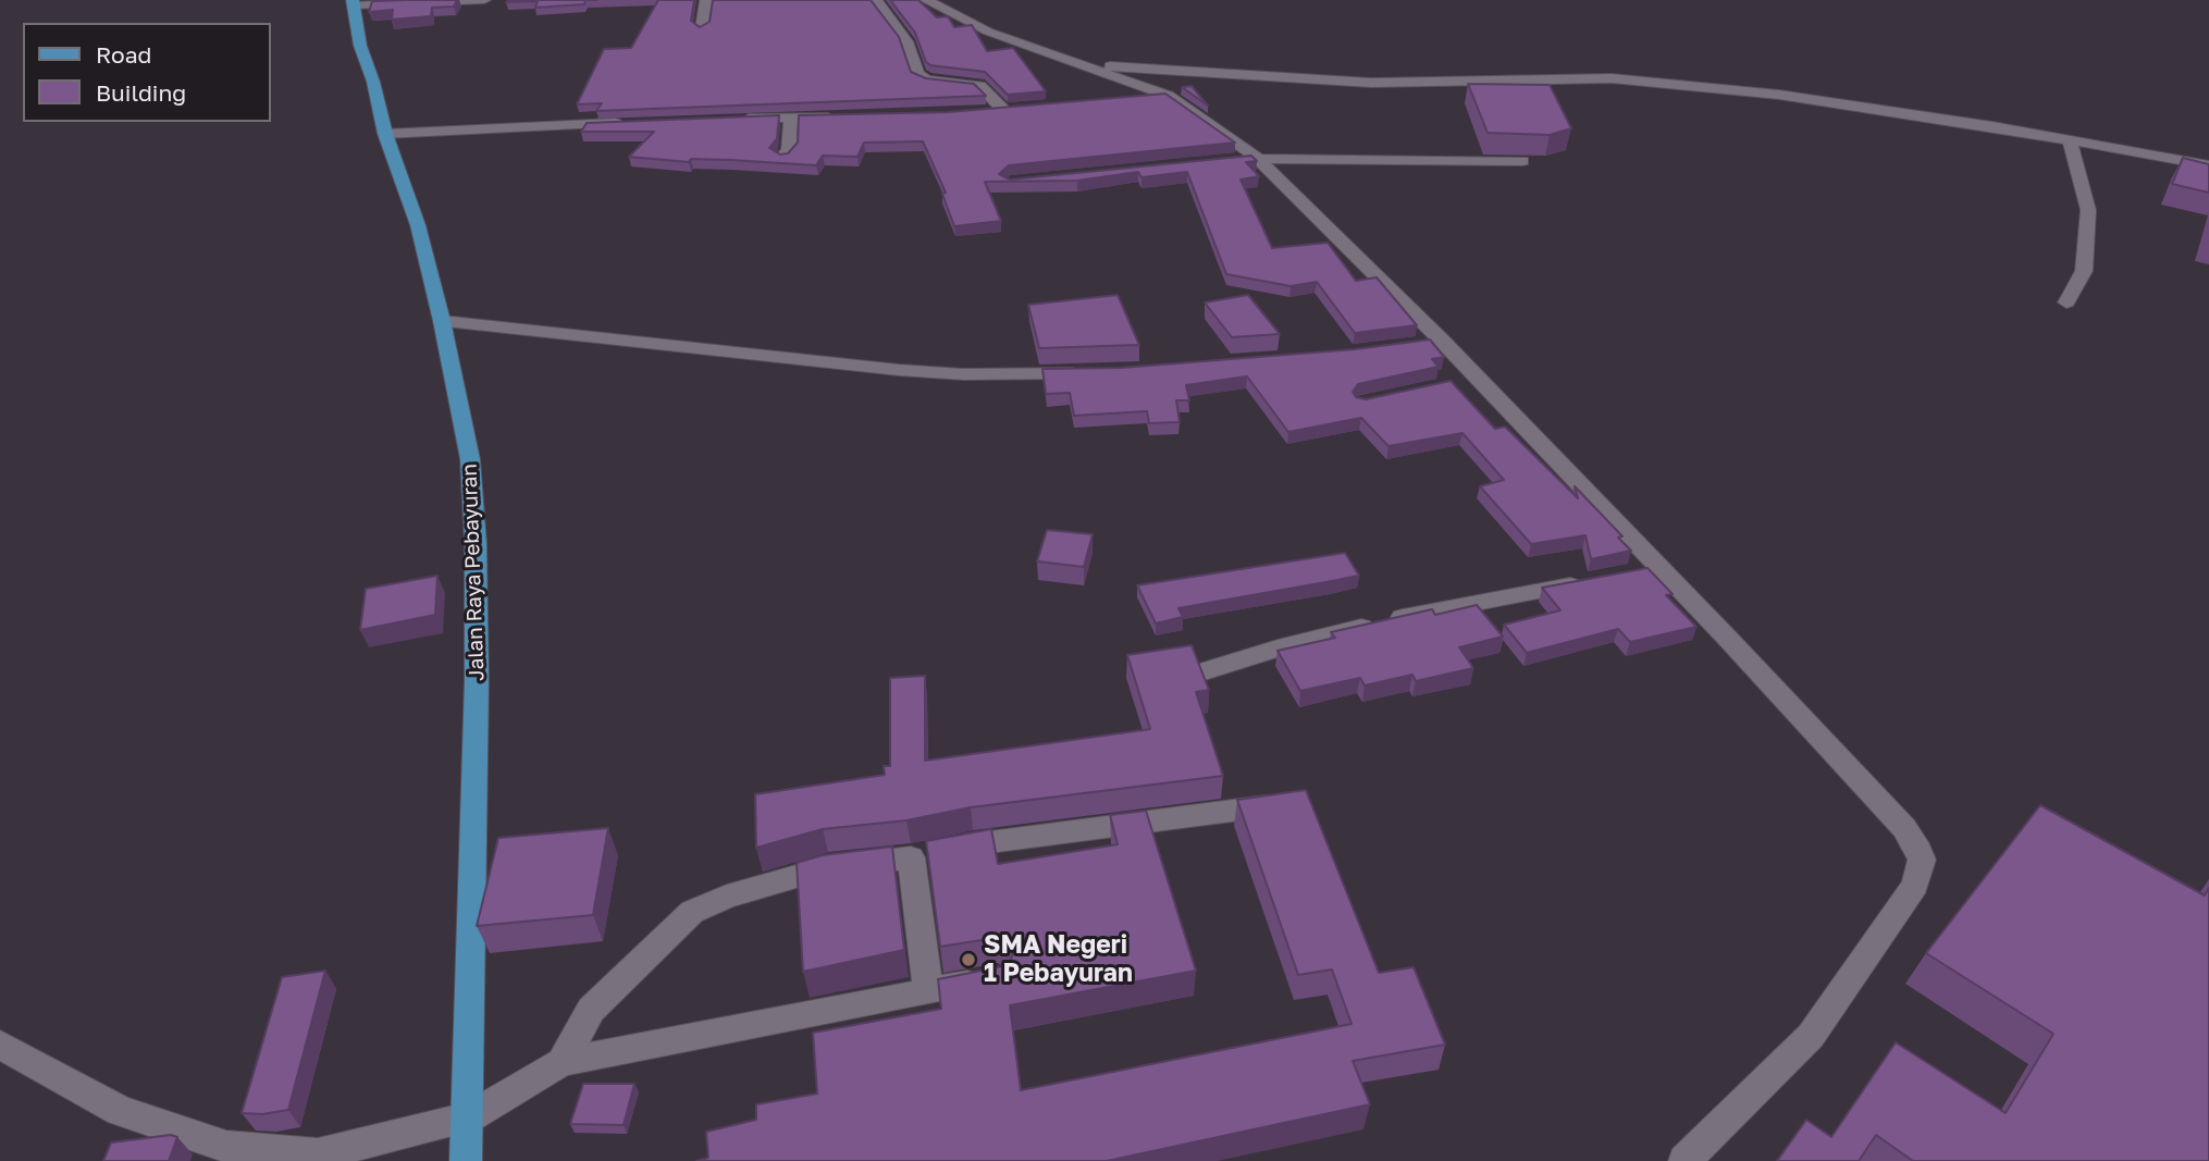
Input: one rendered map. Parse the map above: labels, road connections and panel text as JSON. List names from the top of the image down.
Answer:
{
  "streets": {
    "main road": ["Jalan Raya Pebayuran"]
  },
  "places": ["SMA Negeri 1 Pebayuran"],
  "legend": ["Road", "Building"]
}
